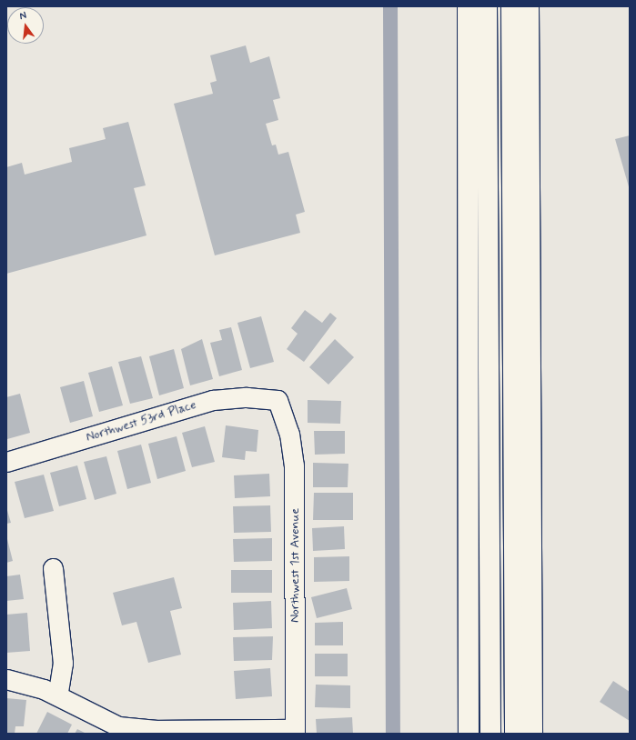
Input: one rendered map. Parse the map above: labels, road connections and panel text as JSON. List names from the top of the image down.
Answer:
{
  "streets": {
    "street": ["Northwest 53rd Place", "Northwest 1st Avenue"]
  },
  "crossings": [
    ["Northwest 53rd Place", "Northwest 1st Avenue"]
  ],
  "north": "top"
}
